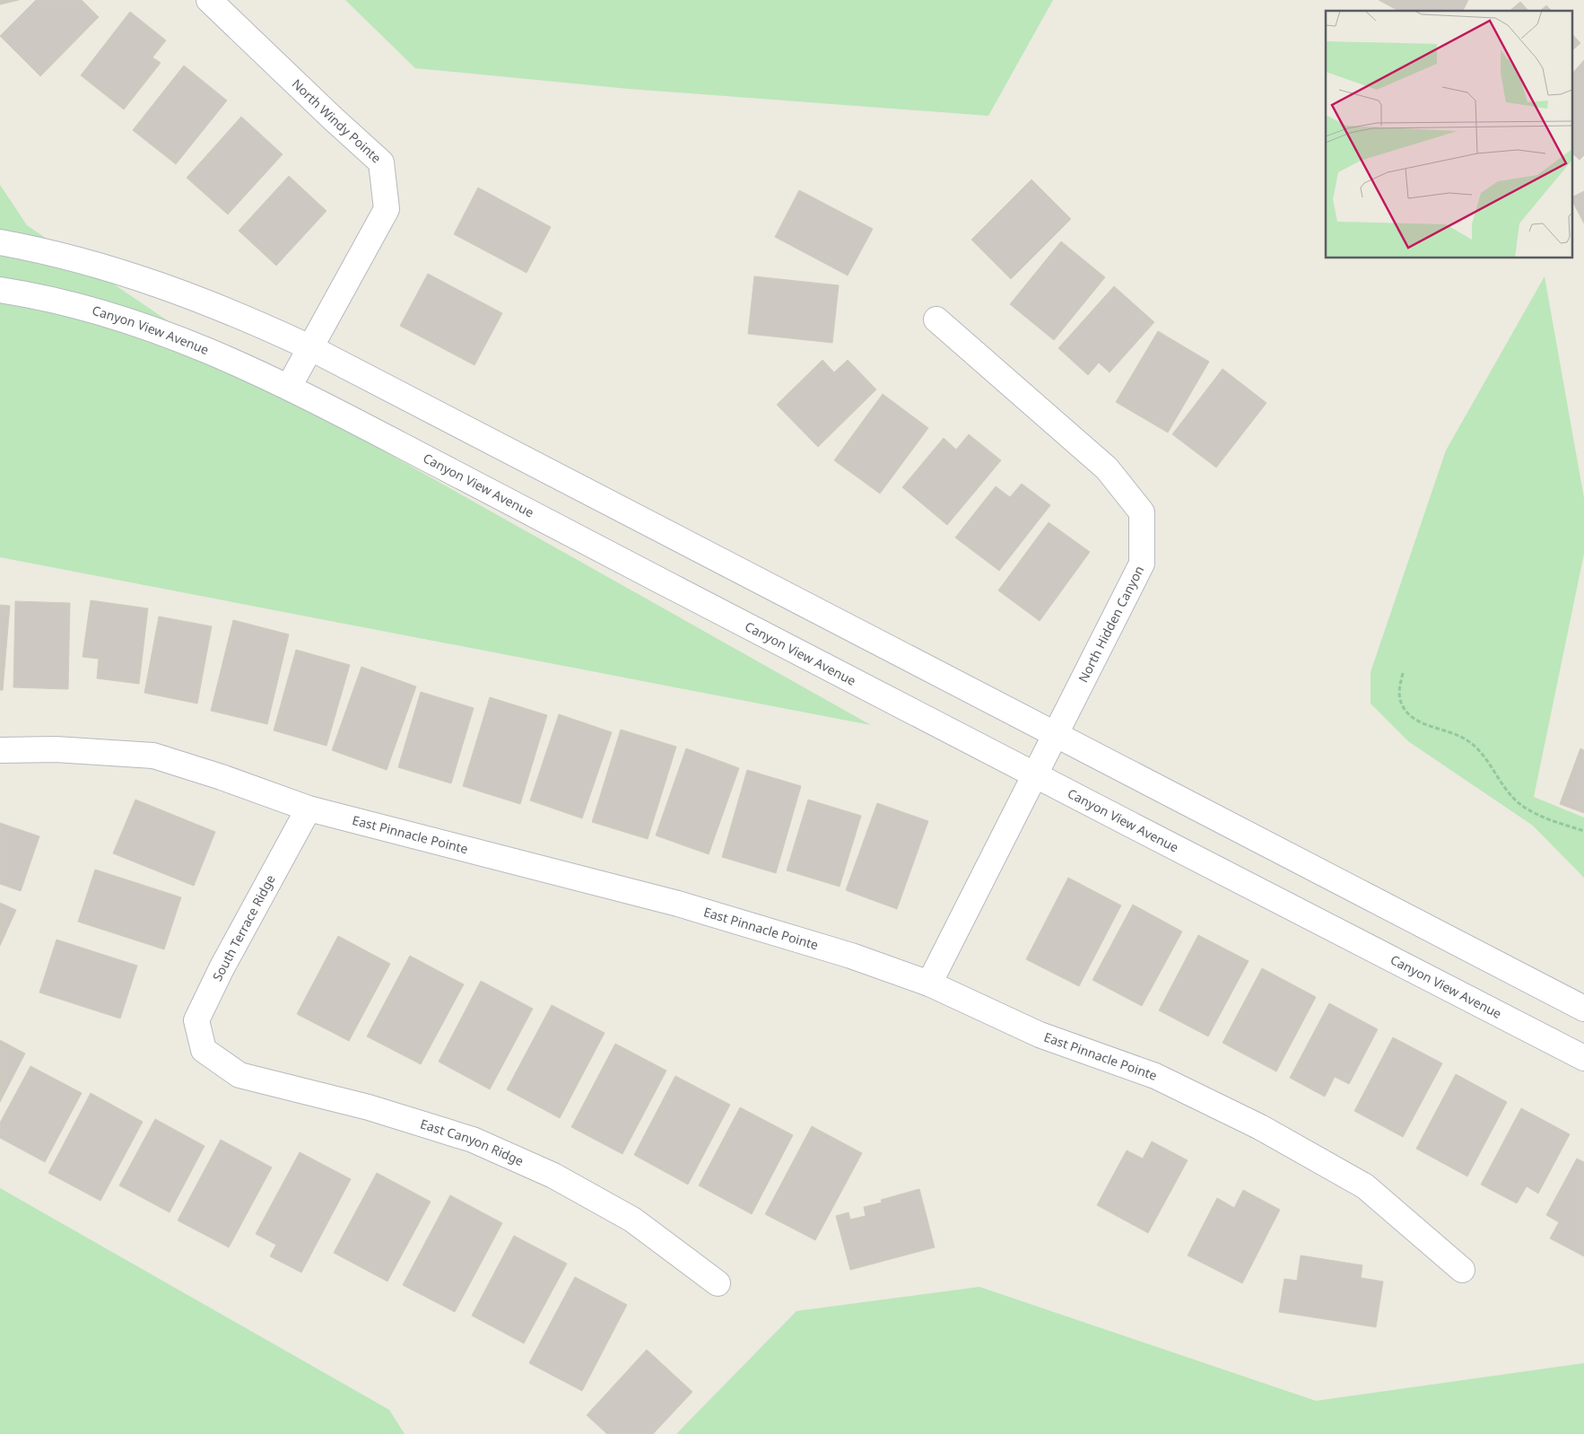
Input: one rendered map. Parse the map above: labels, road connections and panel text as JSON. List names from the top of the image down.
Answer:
{
  "streets": {
    "street": [
      "North Windy Pointe",
      "Canyon View Avenue",
      "North Hidden Canyon",
      "East Pinnacle Pointe",
      "South Terrace Ridge",
      "East Canyon Ridge"
    ]
  },
  "crossings": [
    ["North Windy Pointe", "Canyon View Avenue"],
    ["Canyon View Avenue", "North Hidden Canyon"],
    ["North Hidden Canyon", "East Pinnacle Pointe"],
    ["East Pinnacle Pointe", "South Terrace Ridge"],
    ["South Terrace Ridge", "East Canyon Ridge"]
  ]
}
